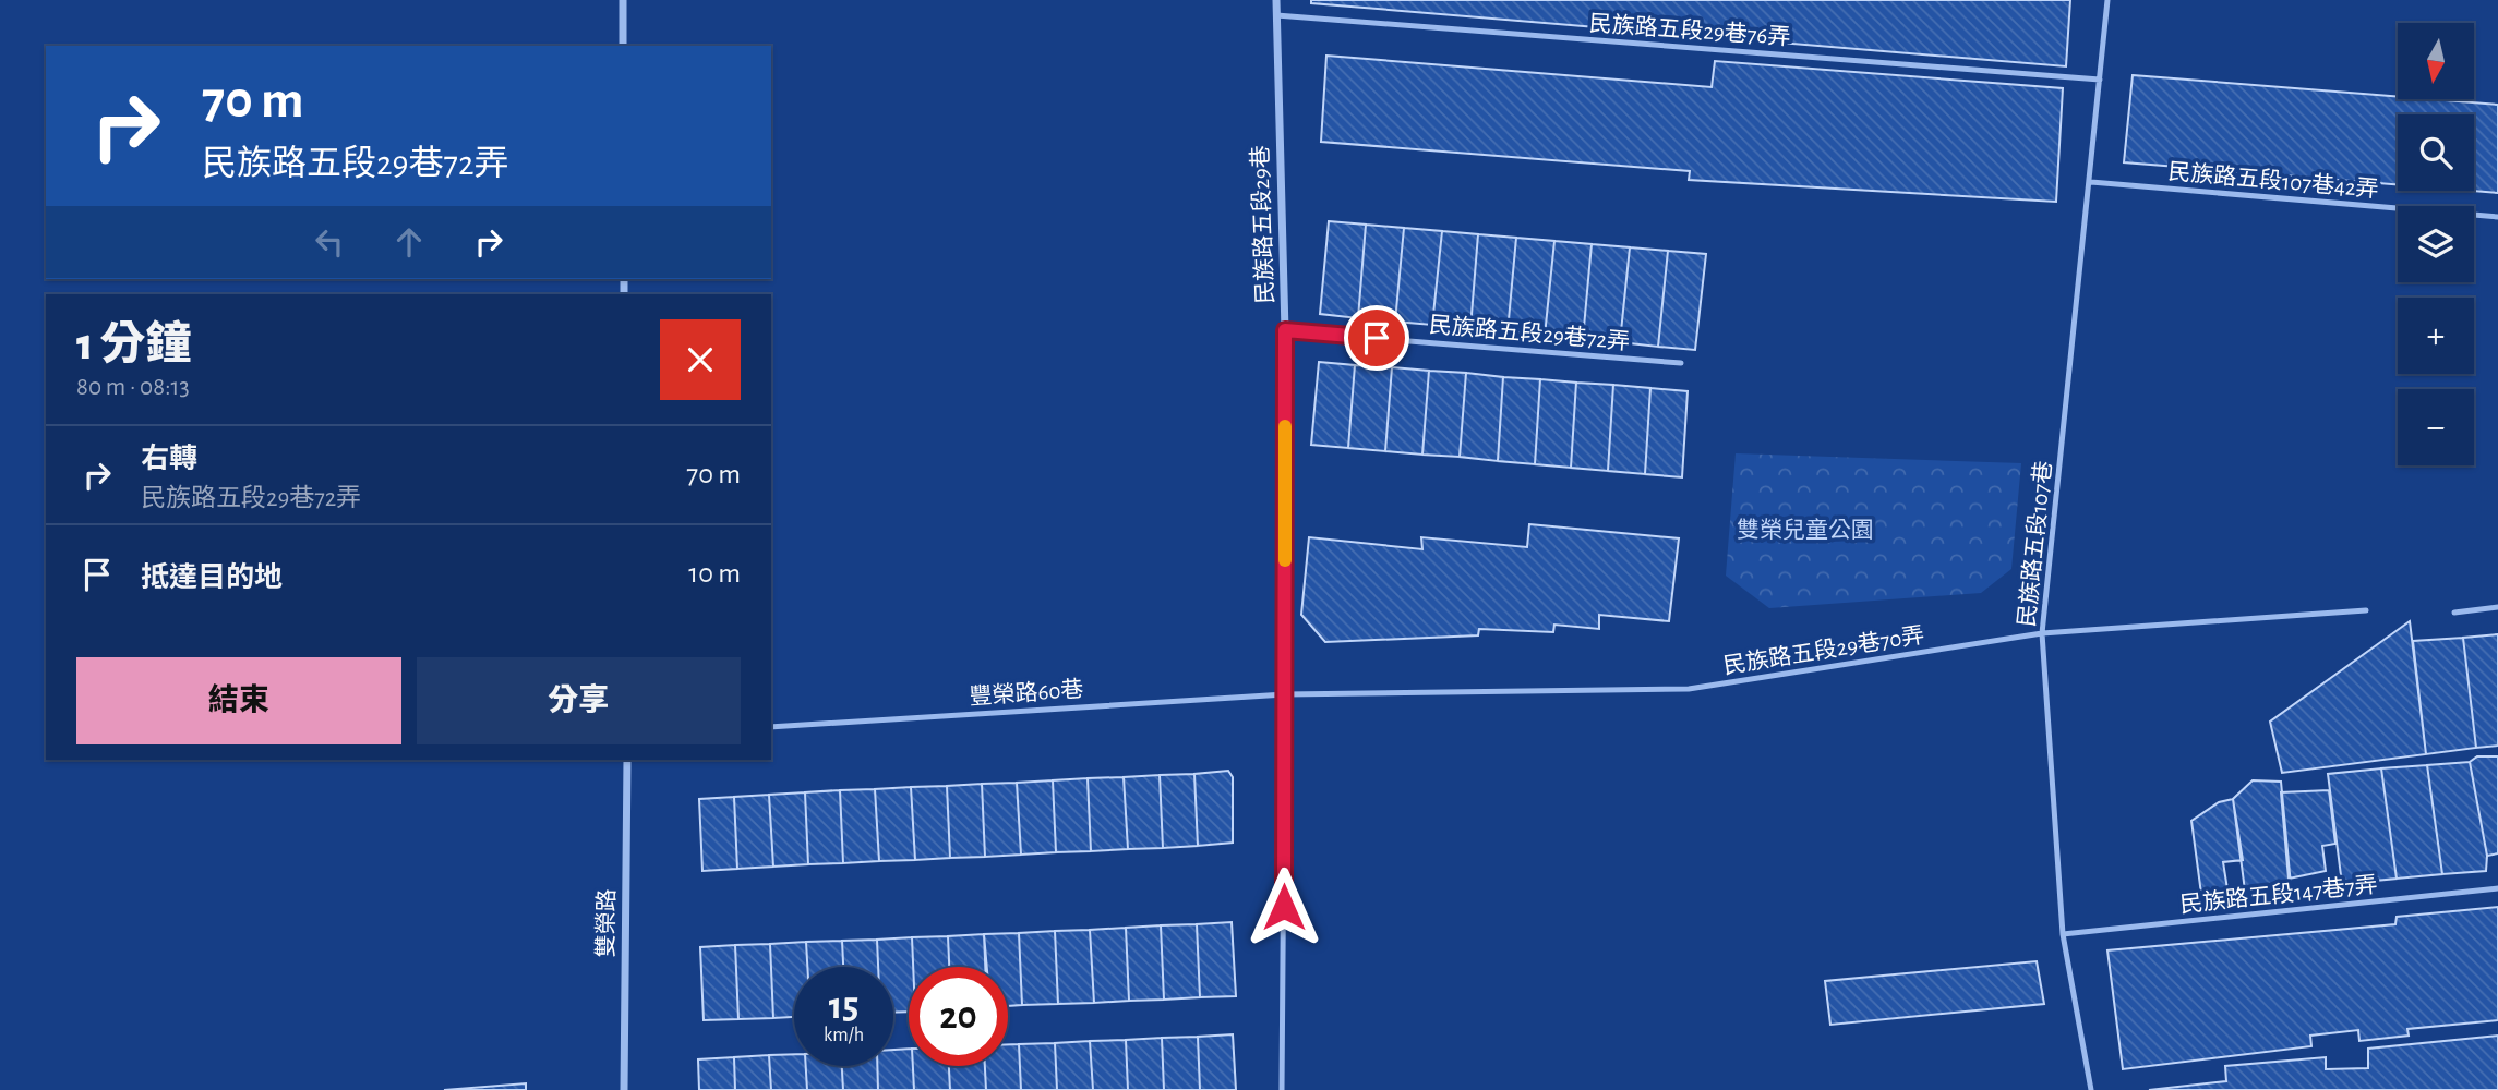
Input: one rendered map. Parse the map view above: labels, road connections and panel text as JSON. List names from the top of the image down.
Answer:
{
  "streets": {
    "street": ["民族路五段29巷", "雙榮路"],
    "lane": [
      "民族路五段29巷76弄",
      "民族路五段107巷42弄",
      "民族路五段29巷72弄",
      "民族路五段107巷",
      "民族路五段29巷70弄",
      "豐榮路60巷",
      "民族路五段147巷7弄"
    ]
  },
  "crossings": [
    ["民族路五段29巷76弄", "民族路五段29巷"],
    ["民族路五段29巷76弄", "民族路五段107巷"],
    ["民族路五段107巷42弄", "民族路五段107巷"],
    ["民族路五段29巷", "民族路五段29巷72弄"],
    ["民族路五段29巷", "民族路五段29巷70弄"],
    ["民族路五段29巷", "豐榮路60巷"],
    ["民族路五段107巷", "民族路五段29巷70弄"],
    ["民族路五段107巷", "民族路五段147巷7弄"],
    ["民族路五段29巷70弄", "豐榮路60巷"]
  ],
  "parks": ["雙榮兒童公園"],
  "north": "bottom",
  "page": {
    "map_buttons": ["+", "−"],
    "turn": ["70 m", "民族路五段29巷72弄"],
    "heading": ["1 分鐘", "80 m · 08:13"],
    "list": [
      {
        "name": "右轉",
        "note": "民族路五段29巷72弄",
        "value": "70 m"
      },
      {
        "name": "抵達目的地",
        "value": "10 m"
      }
    ],
    "buttons": ["結束", "分享"],
    "speed": "15 km/h",
    "limit": "20"
  }
}
